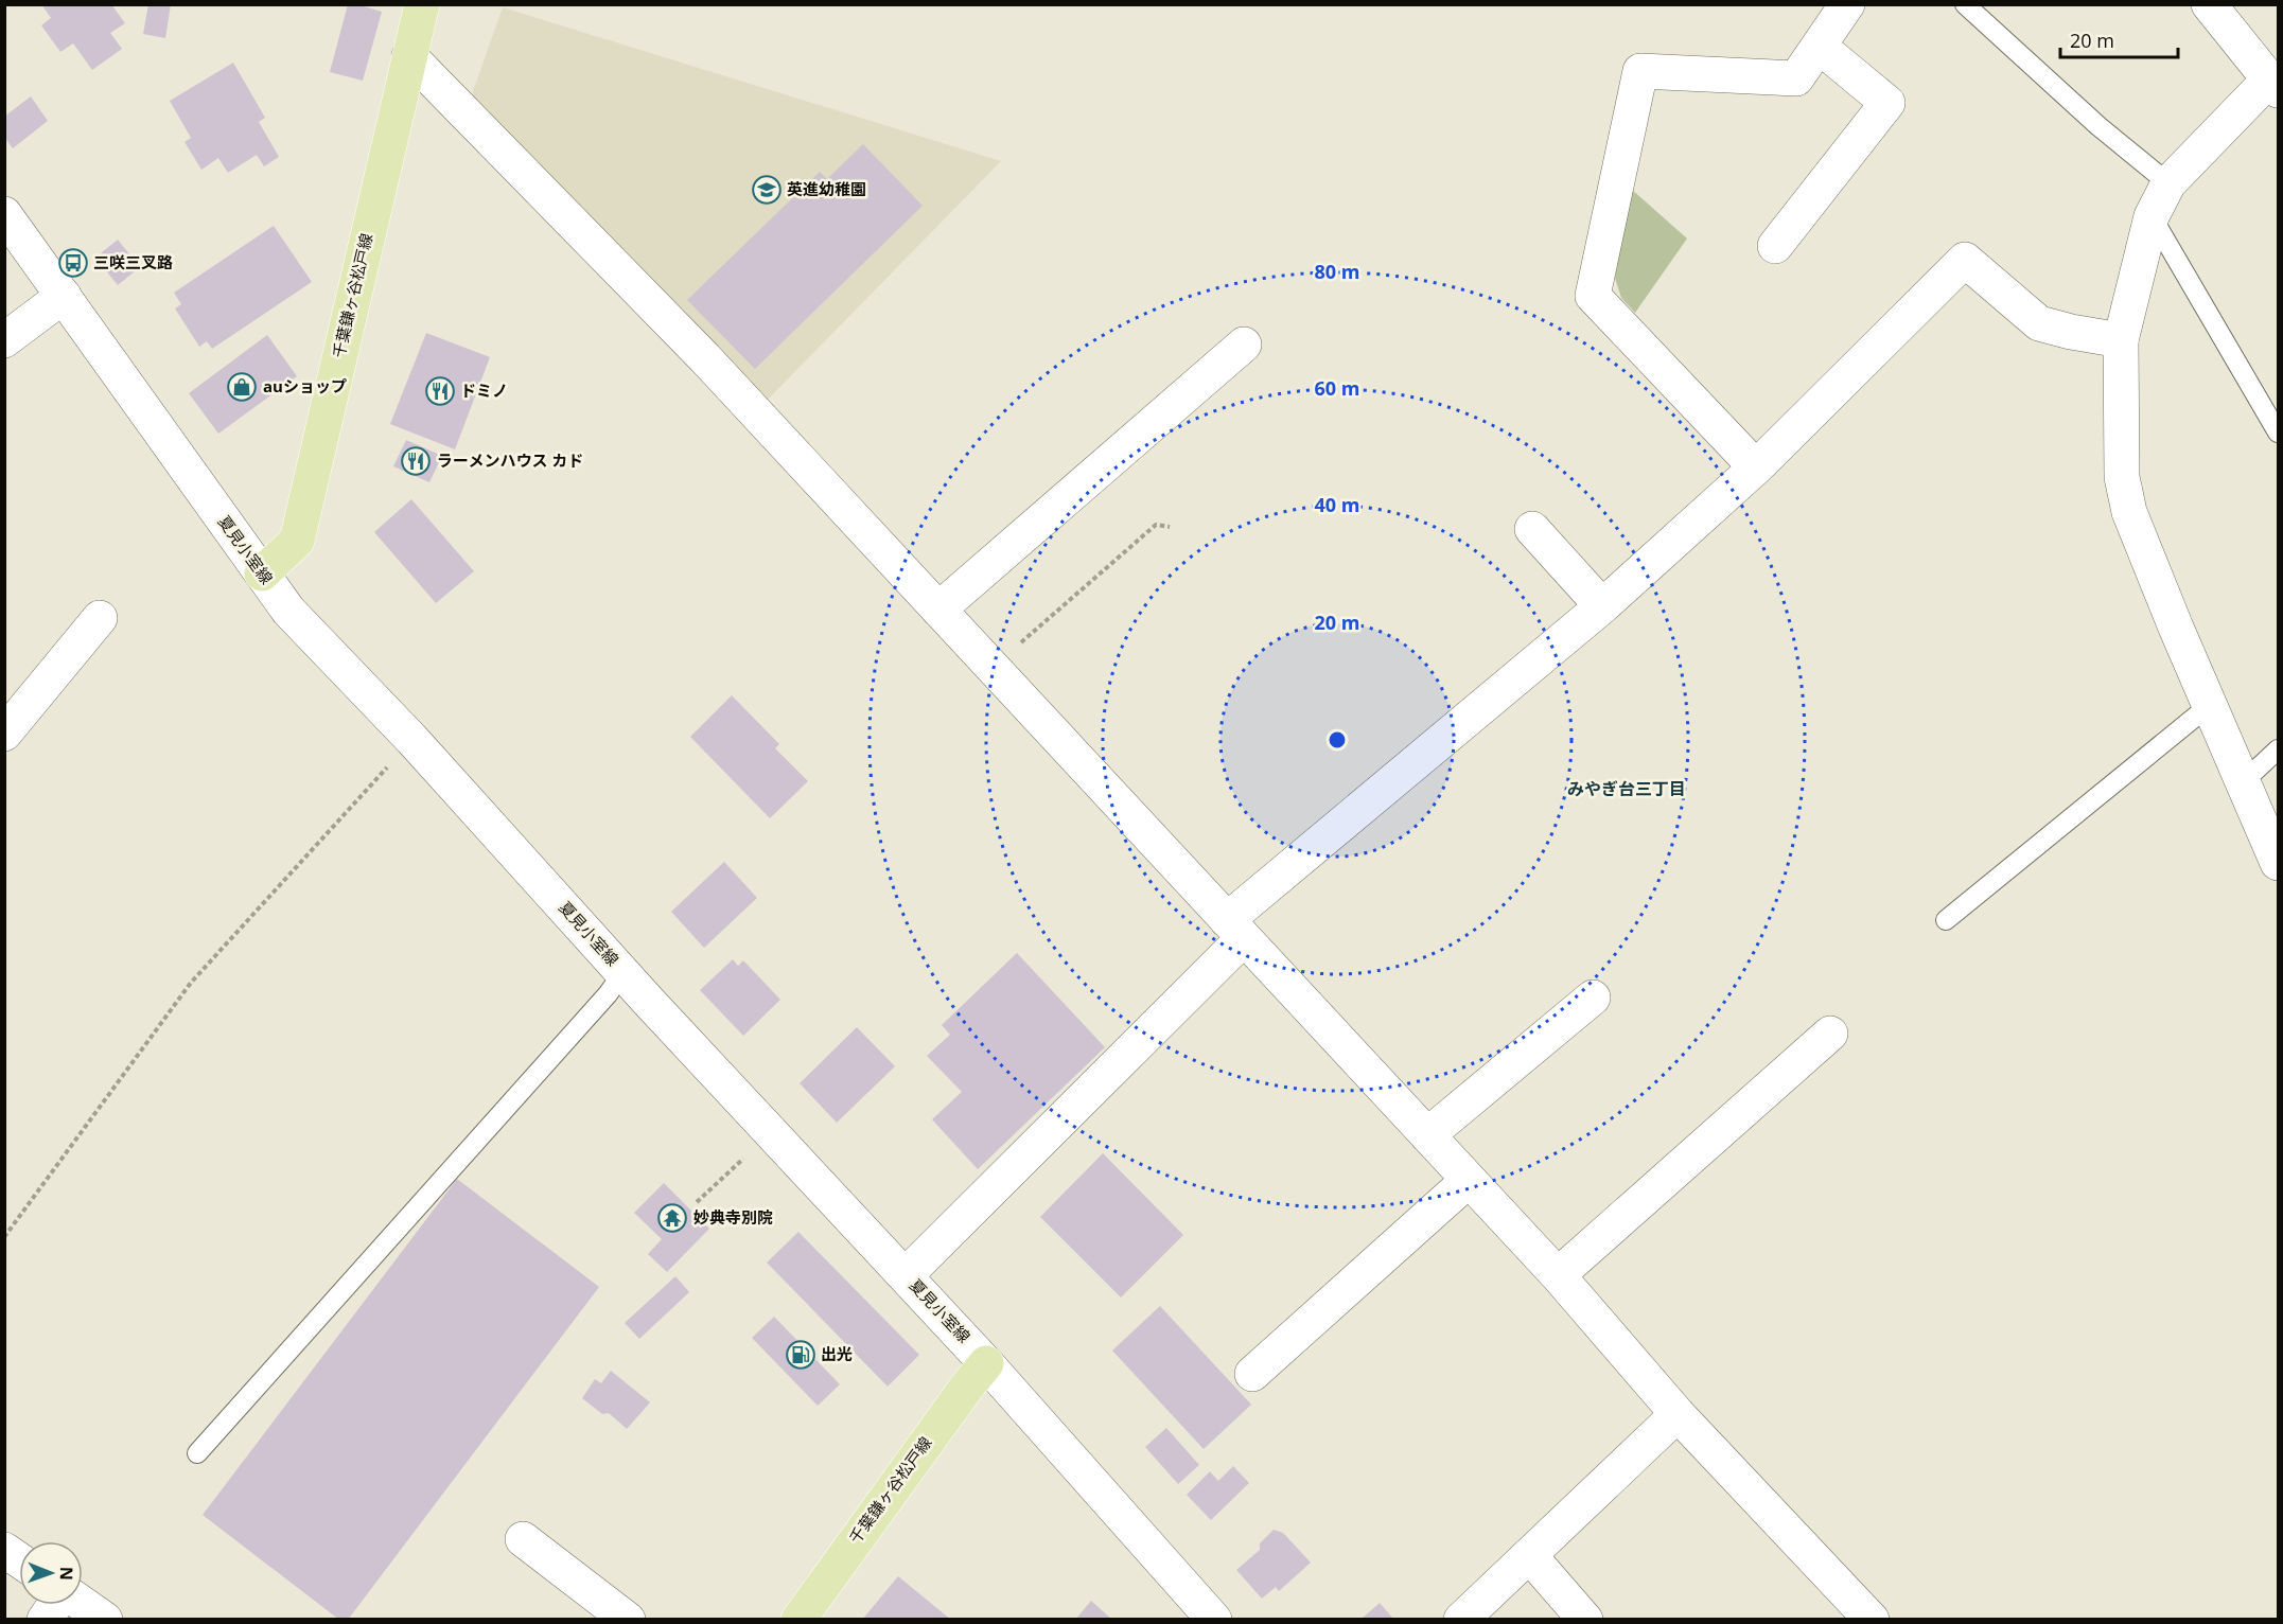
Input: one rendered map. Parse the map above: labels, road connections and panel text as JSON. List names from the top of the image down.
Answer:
{
  "streets": {
    "main road": ["千葉鎌ヶ谷松戸線"],
    "street": ["夏見小室線"]
  },
  "crossings": [
    ["千葉鎌ヶ谷松戸線", "夏見小室線"]
  ],
  "districts": ["みやぎ台三丁目"],
  "places": {
    "school or university": ["英進幼稚園"],
    "bus stop": ["三咲三叉路"],
    "shop": ["auショップ"],
    "restaurant": ["ドミノ", "ラーメンハウス カド"],
    "temple": ["妙典寺別院"],
    "fuel station": ["出光"]
  },
  "scale_bar": "20 m",
  "north": "right",
  "rings": [
    "80 m",
    "60 m",
    "40 m",
    "20 m"
  ]
}
